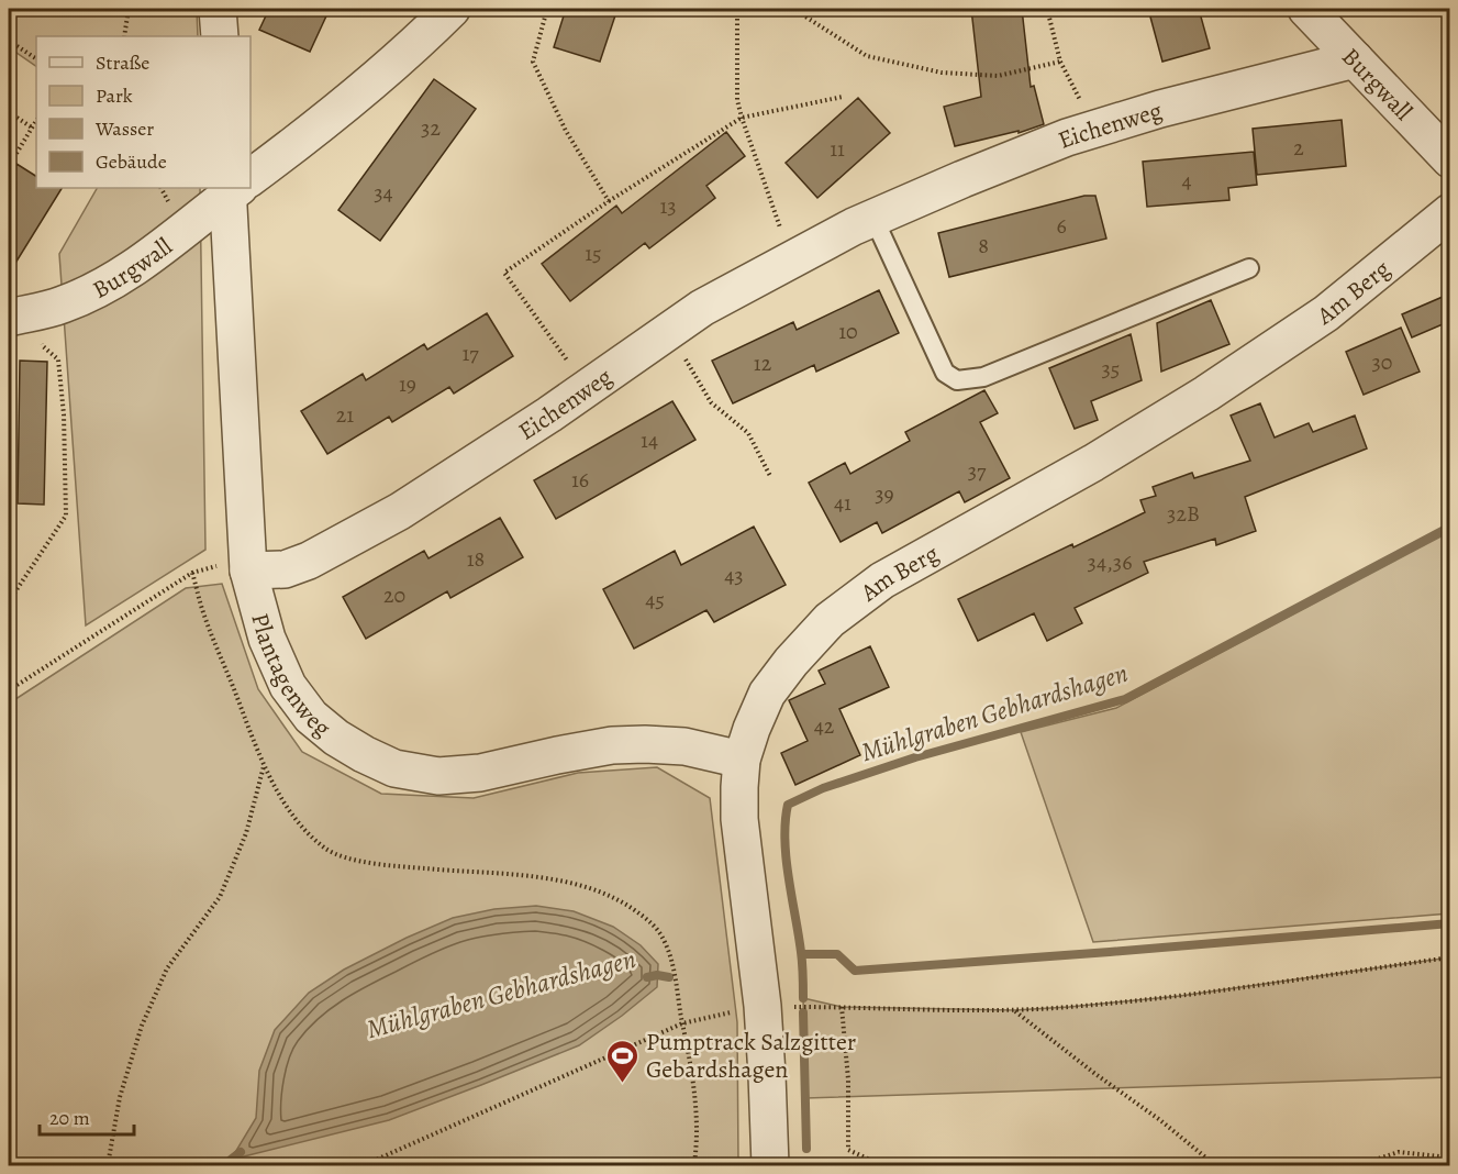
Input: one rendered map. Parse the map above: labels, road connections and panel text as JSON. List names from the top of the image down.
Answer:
{
  "streets": {
    "street": [
      "Burgwall",
      "Eichenweg",
      "Am Berg",
      "Plantagenweg"
    ]
  },
  "crossings": [
    ["Burgwall", "Eichenweg"],
    ["Eichenweg", "Plantagenweg"],
    ["Am Berg", "Plantagenweg"]
  ],
  "water": ["Mühlgraben Gebhardshagen"],
  "places": {
    "sports": ["Pumptrack Salzgitter Gebardshagen"]
  },
  "house_numbers": [
    "32",
    "2",
    "11",
    "4",
    "34",
    "13",
    "6",
    "8",
    "15",
    "10",
    "17",
    "30",
    "12",
    "35",
    "19",
    "21",
    "14",
    "37",
    "16",
    "39",
    "41",
    "32B",
    "18",
    "34,36",
    "43",
    "20",
    "45",
    "42"
  ],
  "legend": [
    "Straße",
    "Park",
    "Wasser",
    "Gebäude"
  ],
  "scale_bar": "20 m"
}
